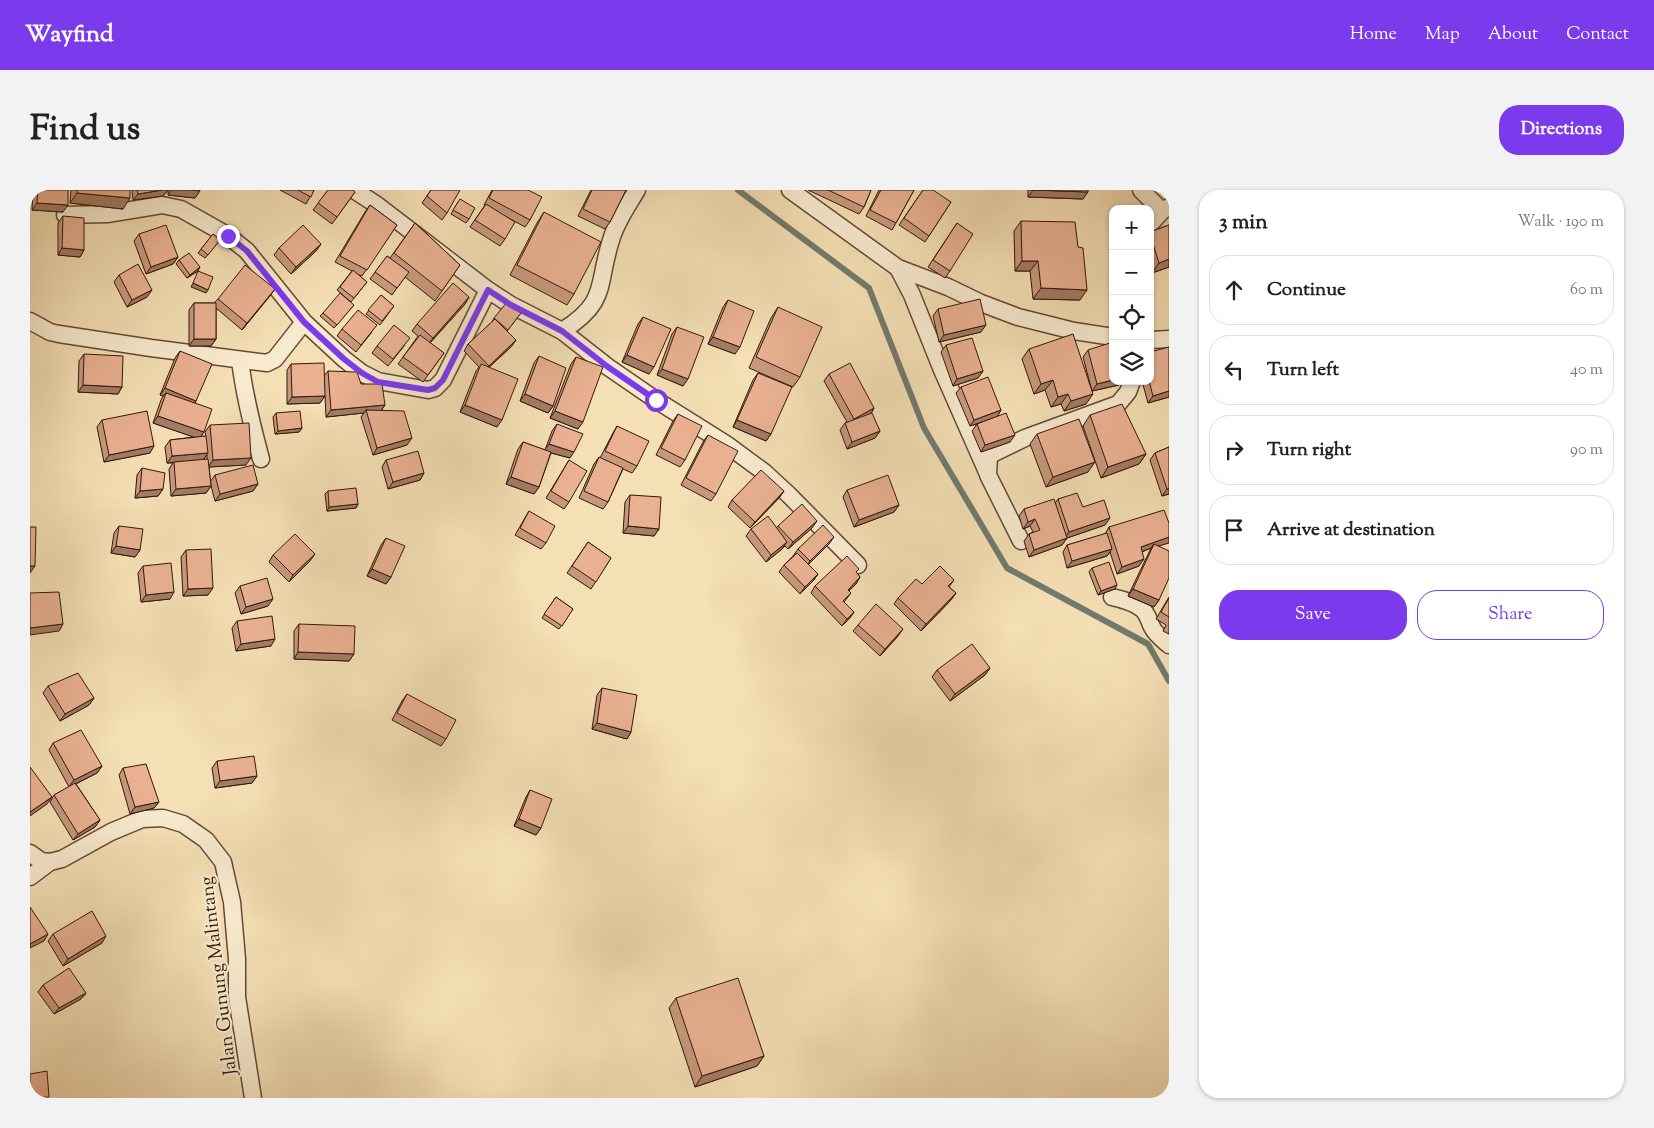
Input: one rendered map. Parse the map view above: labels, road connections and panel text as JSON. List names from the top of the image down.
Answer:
{
  "streets": {
    "street": ["Jalan Gunung Malintang"]
  },
  "page": {
    "header": "Wayfind",
    "nav": [
      "Home",
      "Map",
      "About",
      "Contact"
    ],
    "title": "Find us",
    "buttons": [
      "Directions",
      ["Save", "Share"]
    ],
    "heading": ["3 min", "Walk · 190 m"],
    "map_buttons": ["+", "−"],
    "list": [
      ["Continue", "60 m"],
      ["Turn left", "40 m"],
      ["Turn right", "90 m"],
      "Arrive at destination"
    ]
  }
}
